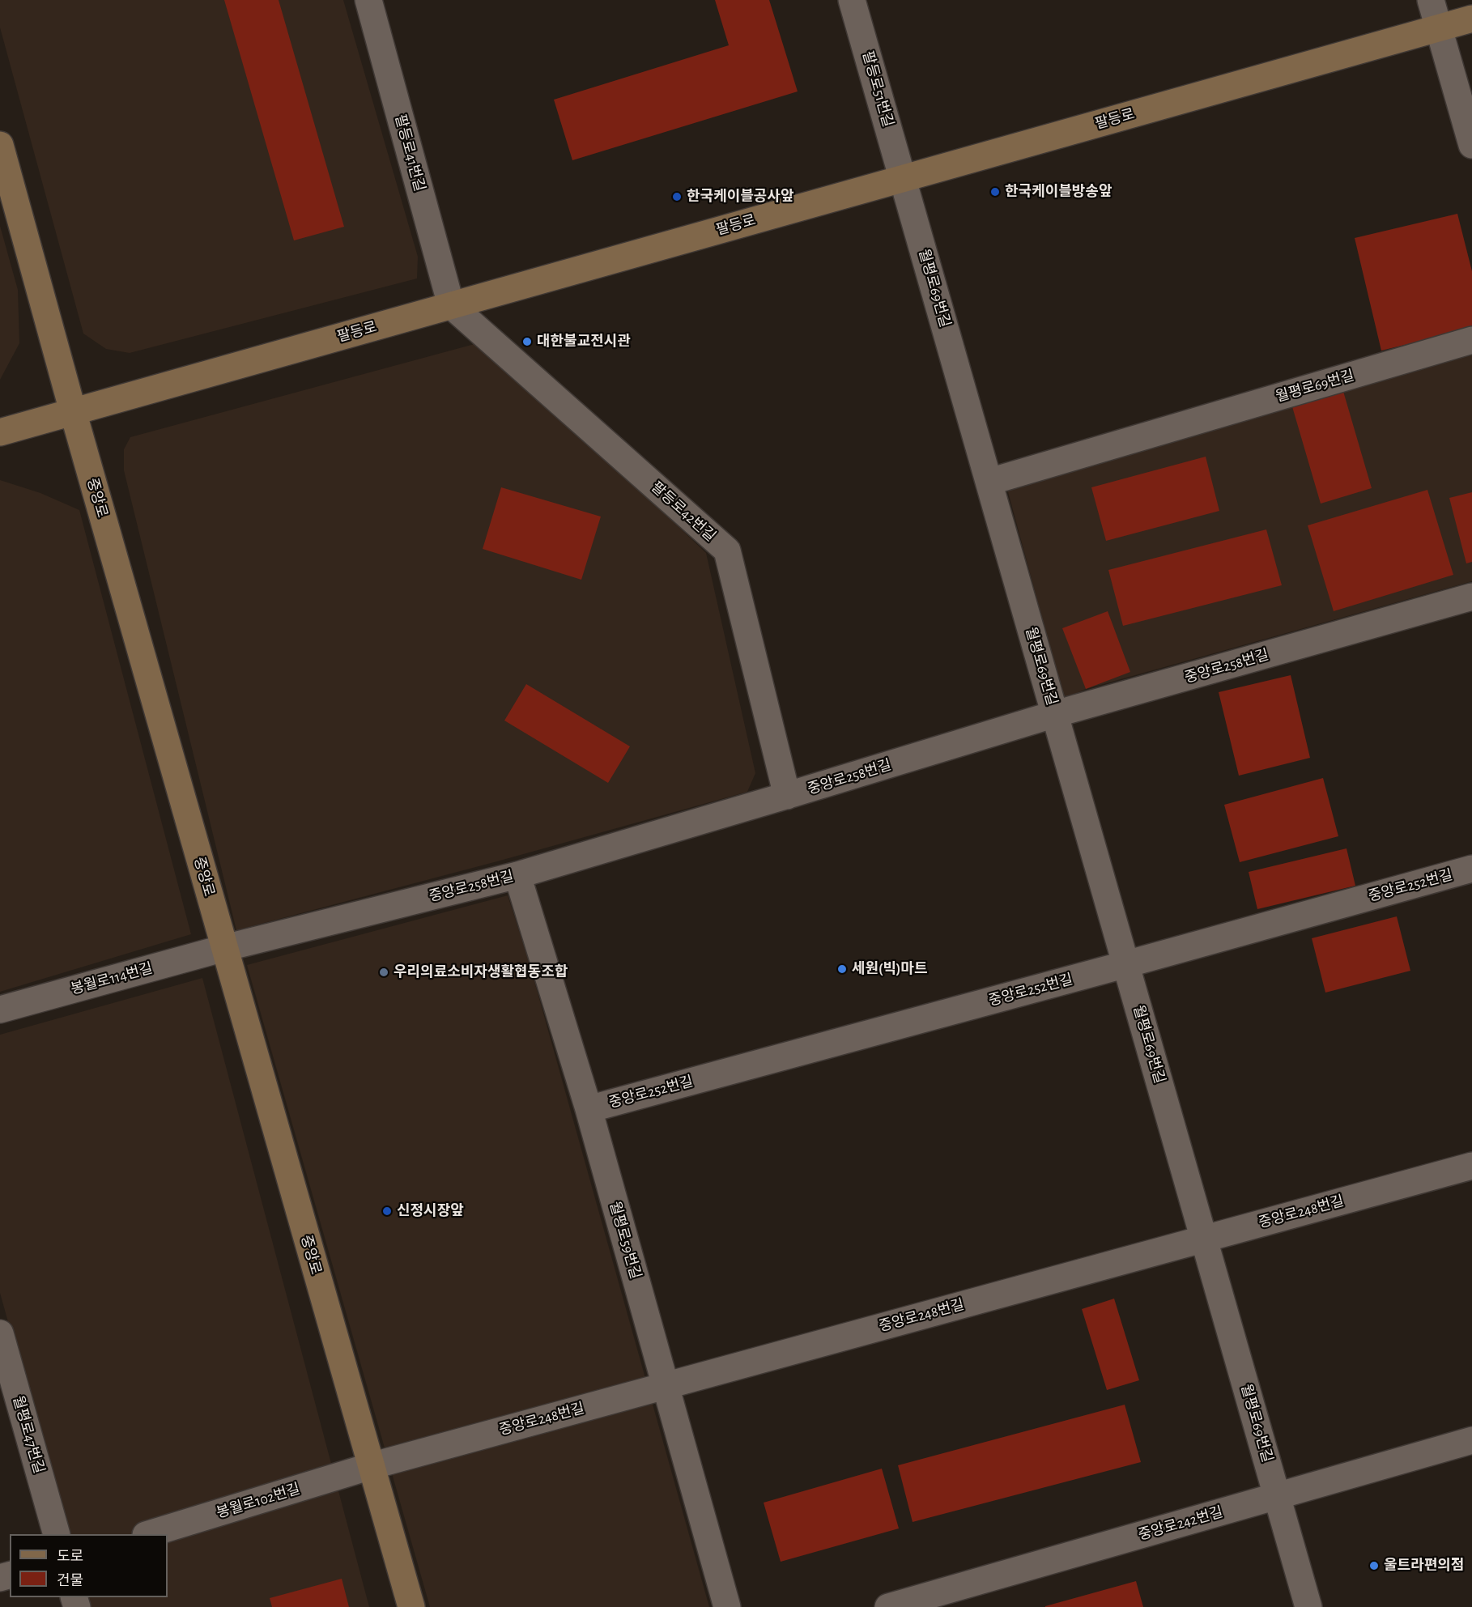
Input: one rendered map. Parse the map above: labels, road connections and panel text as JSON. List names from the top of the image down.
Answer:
{
  "streets": {
    "main road": ["팔등로", "중앙로"],
    "street": [
      "팔등로51번길",
      "팔등로41번길",
      "월평로69번길",
      "팔등로42번길",
      "중앙로258번길",
      "중앙로252번길",
      "봉월로114번길",
      "중앙로248번길",
      "월평로59번길",
      "월평로47번길",
      "봉월로102번길",
      "중앙로242번길"
    ]
  },
  "crossings": [
    ["팔등로51번길", "팔등로"],
    ["팔등로51번길", "월평로69번길"],
    ["팔등로", "팔등로41번길"],
    ["팔등로", "월평로69번길"],
    ["팔등로", "중앙로"],
    ["팔등로", "팔등로42번길"],
    ["팔등로41번길", "팔등로42번길"],
    ["월평로69번길", "중앙로258번길"],
    ["월평로69번길", "중앙로252번길"],
    ["월평로69번길", "중앙로248번길"],
    ["월평로69번길", "중앙로242번길"],
    ["중앙로", "중앙로258번길"],
    ["중앙로", "봉월로114번길"],
    ["중앙로", "중앙로248번길"],
    ["중앙로", "봉월로102번길"],
    ["팔등로42번길", "중앙로258번길"],
    ["중앙로258번길", "봉월로114번길"],
    ["중앙로258번길", "월평로59번길"],
    ["중앙로252번길", "월평로59번길"],
    ["중앙로248번길", "월평로59번길"],
    ["중앙로248번길", "봉월로102번길"]
  ],
  "places": [
    "한국케이블방송앞",
    "한국케이블공사앞",
    "대한불교전시관",
    "세원(빅)마트",
    "우리의료소비자생활협동조합",
    "신정시장앞",
    "울트라편의점"
  ],
  "legend": ["도로", "건물"]
}
